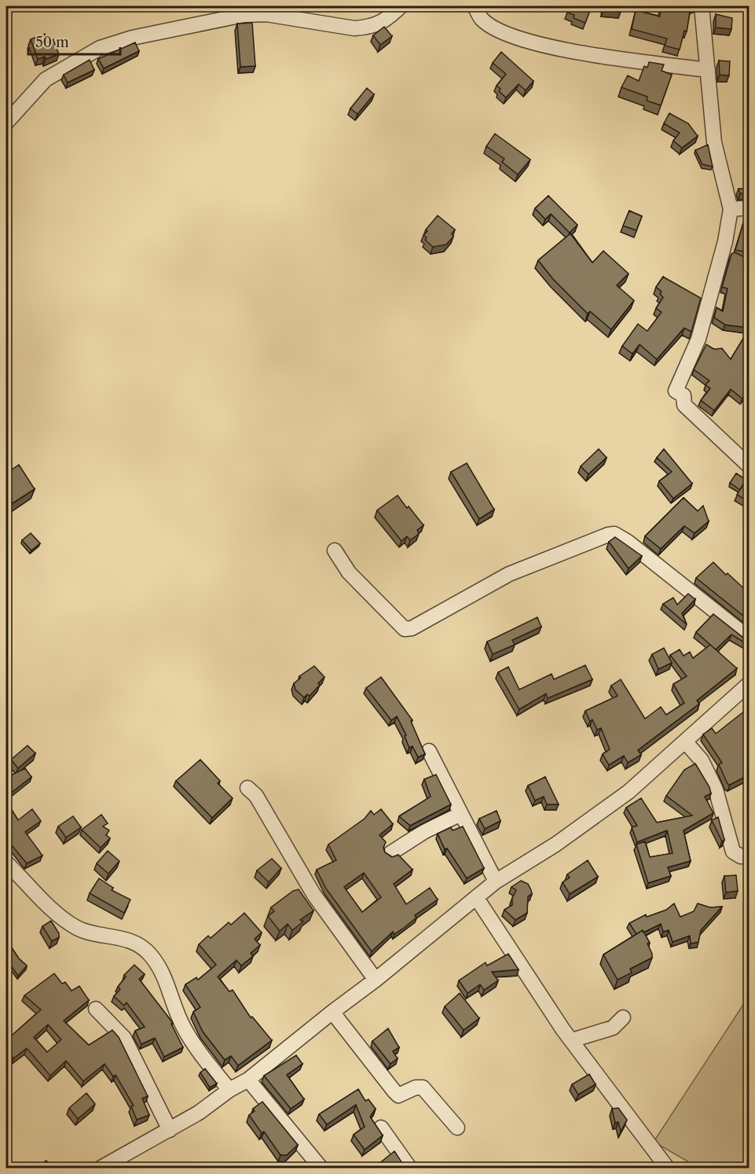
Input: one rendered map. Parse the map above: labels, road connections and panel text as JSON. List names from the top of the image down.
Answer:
{
  "scale_bar": "50 m"
}
